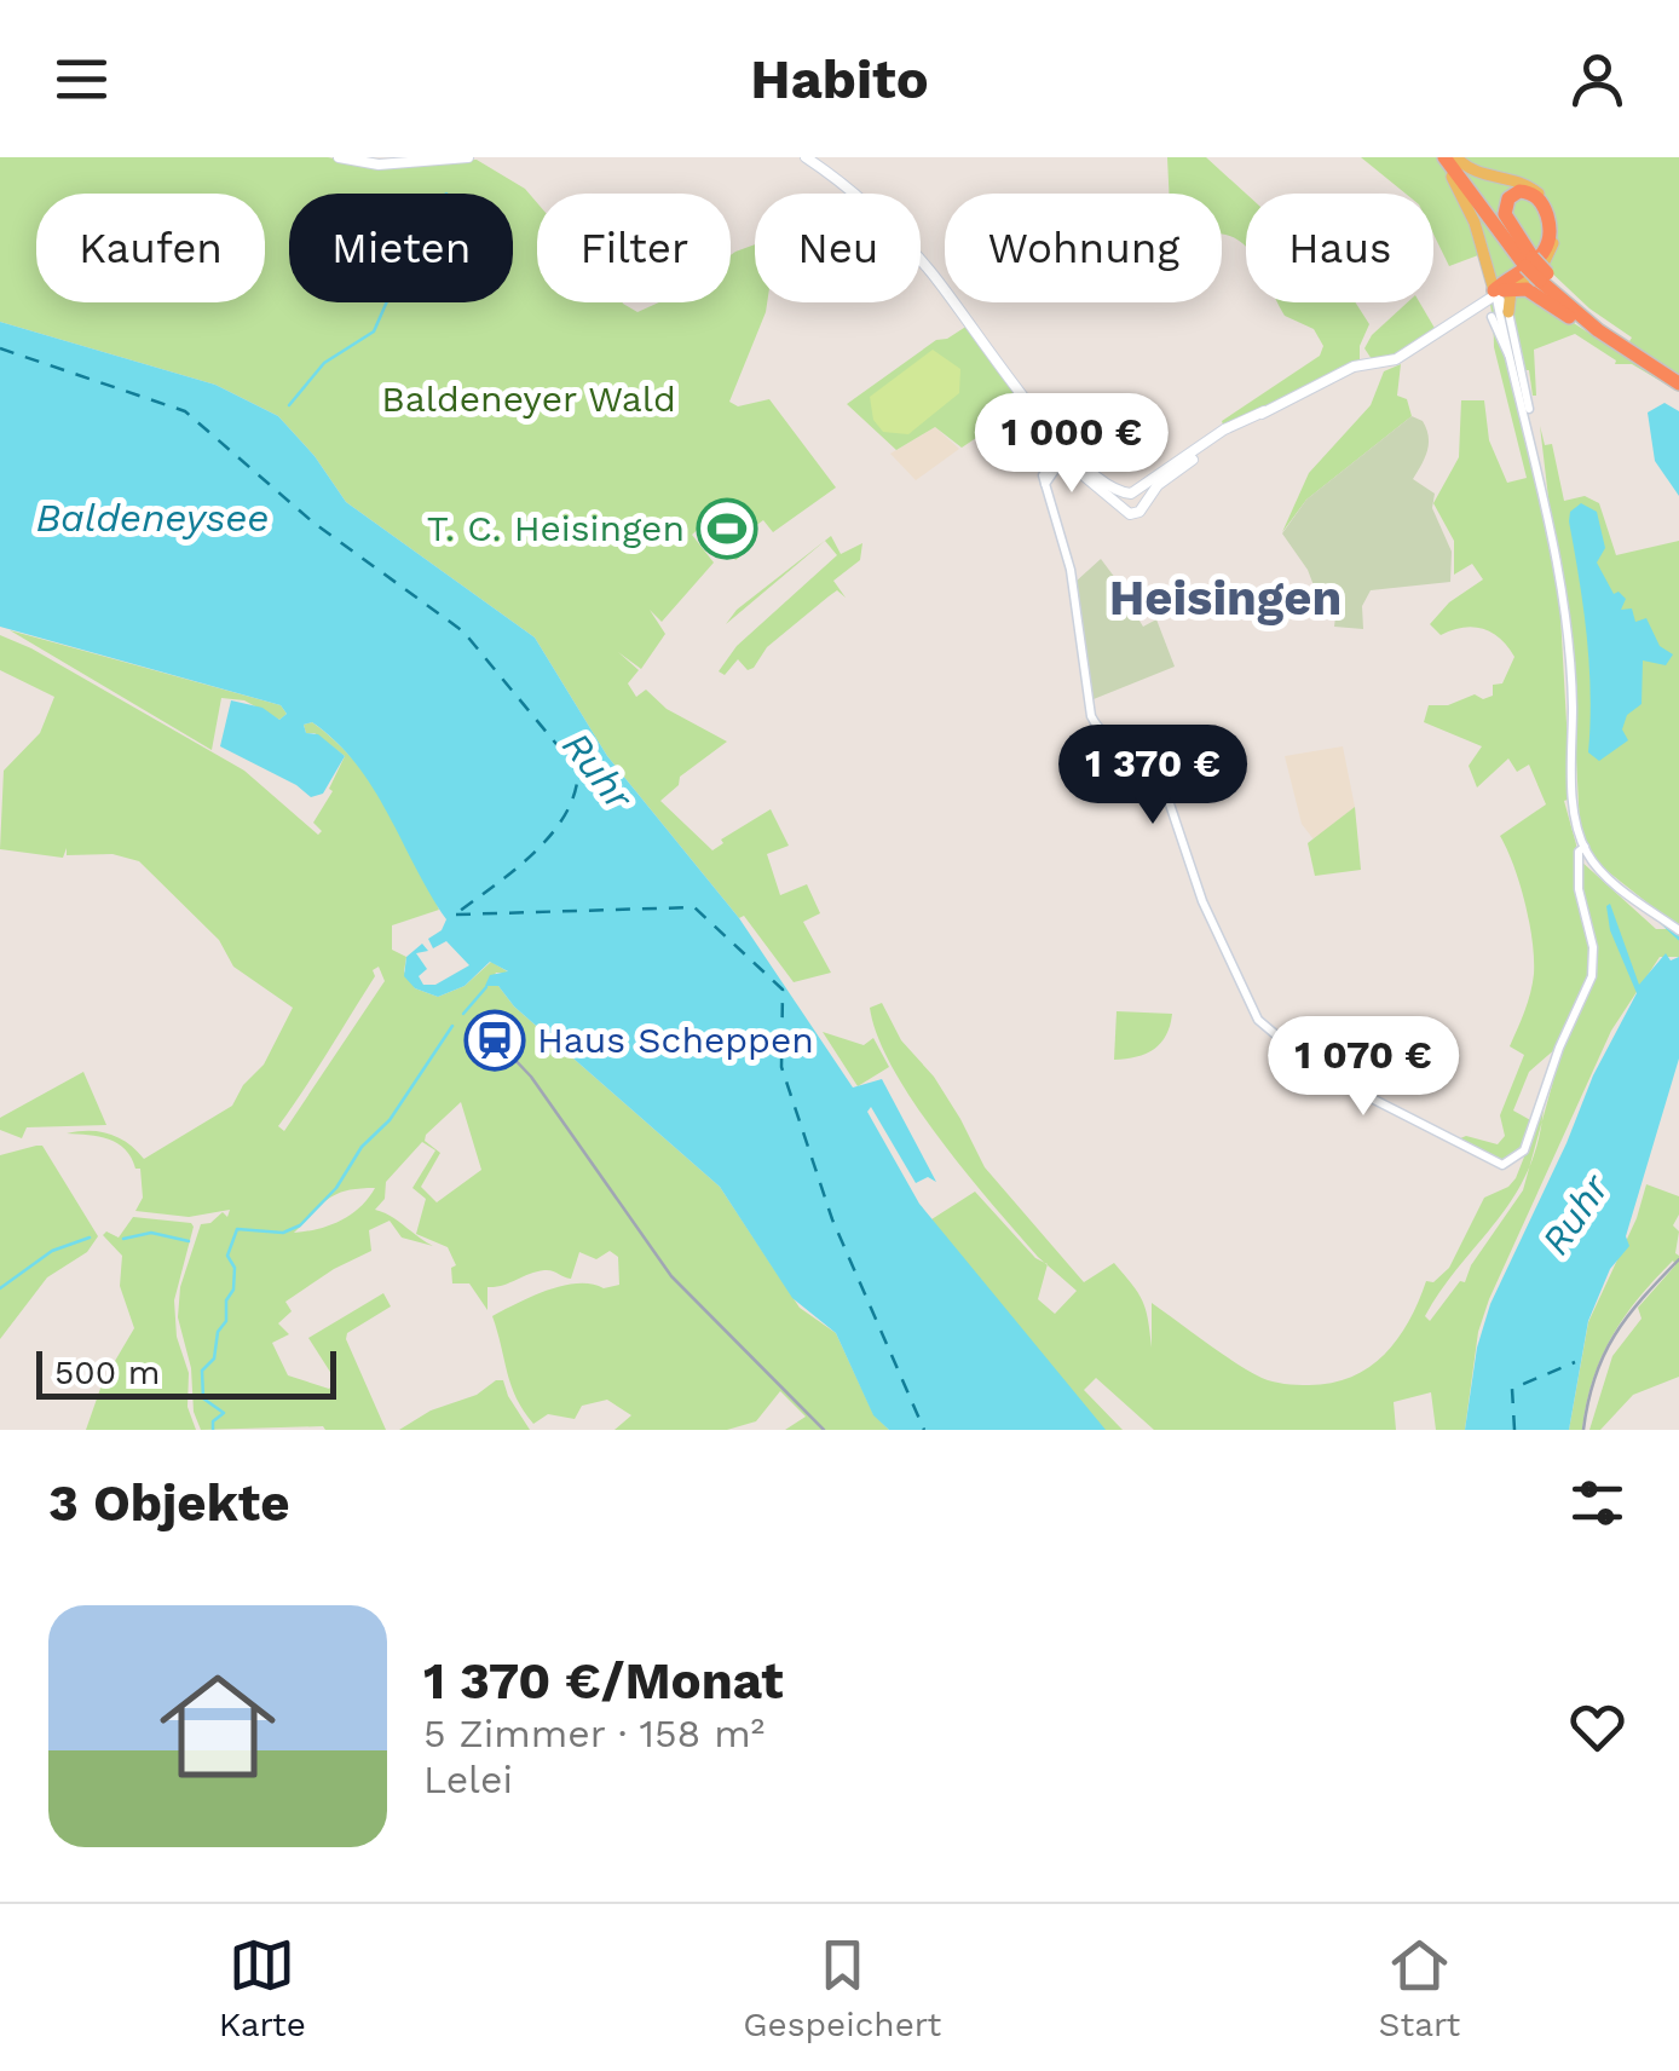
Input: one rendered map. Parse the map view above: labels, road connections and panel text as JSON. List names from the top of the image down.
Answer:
{
  "districts": ["Heisingen"],
  "water": ["Baldeneysee", "Ruhr"],
  "parks": ["Baldeneyer Wald"],
  "places": {
    "sports": ["T. C. Heisingen"],
    "station": ["Haus Scheppen"]
  },
  "scale_bar": "500 m",
  "page": {
    "header": "Habito",
    "chip": [
      "Kaufen",
      "Mieten",
      "Filter",
      "Neu",
      "Wohnung",
      "Haus"
    ],
    "price": ["1 000 €", "1 370 €", "1 070 €"],
    "scale": "500 m",
    "heading": "3 Objekte",
    "list": [
      {
        "name": "1 370 €/Monat",
        "note": "5 Zimmer · 158 m² · Lelei"
      }
    ],
    "tabs": ["Karte", "Gespeichert", "Start"]
  }
}
